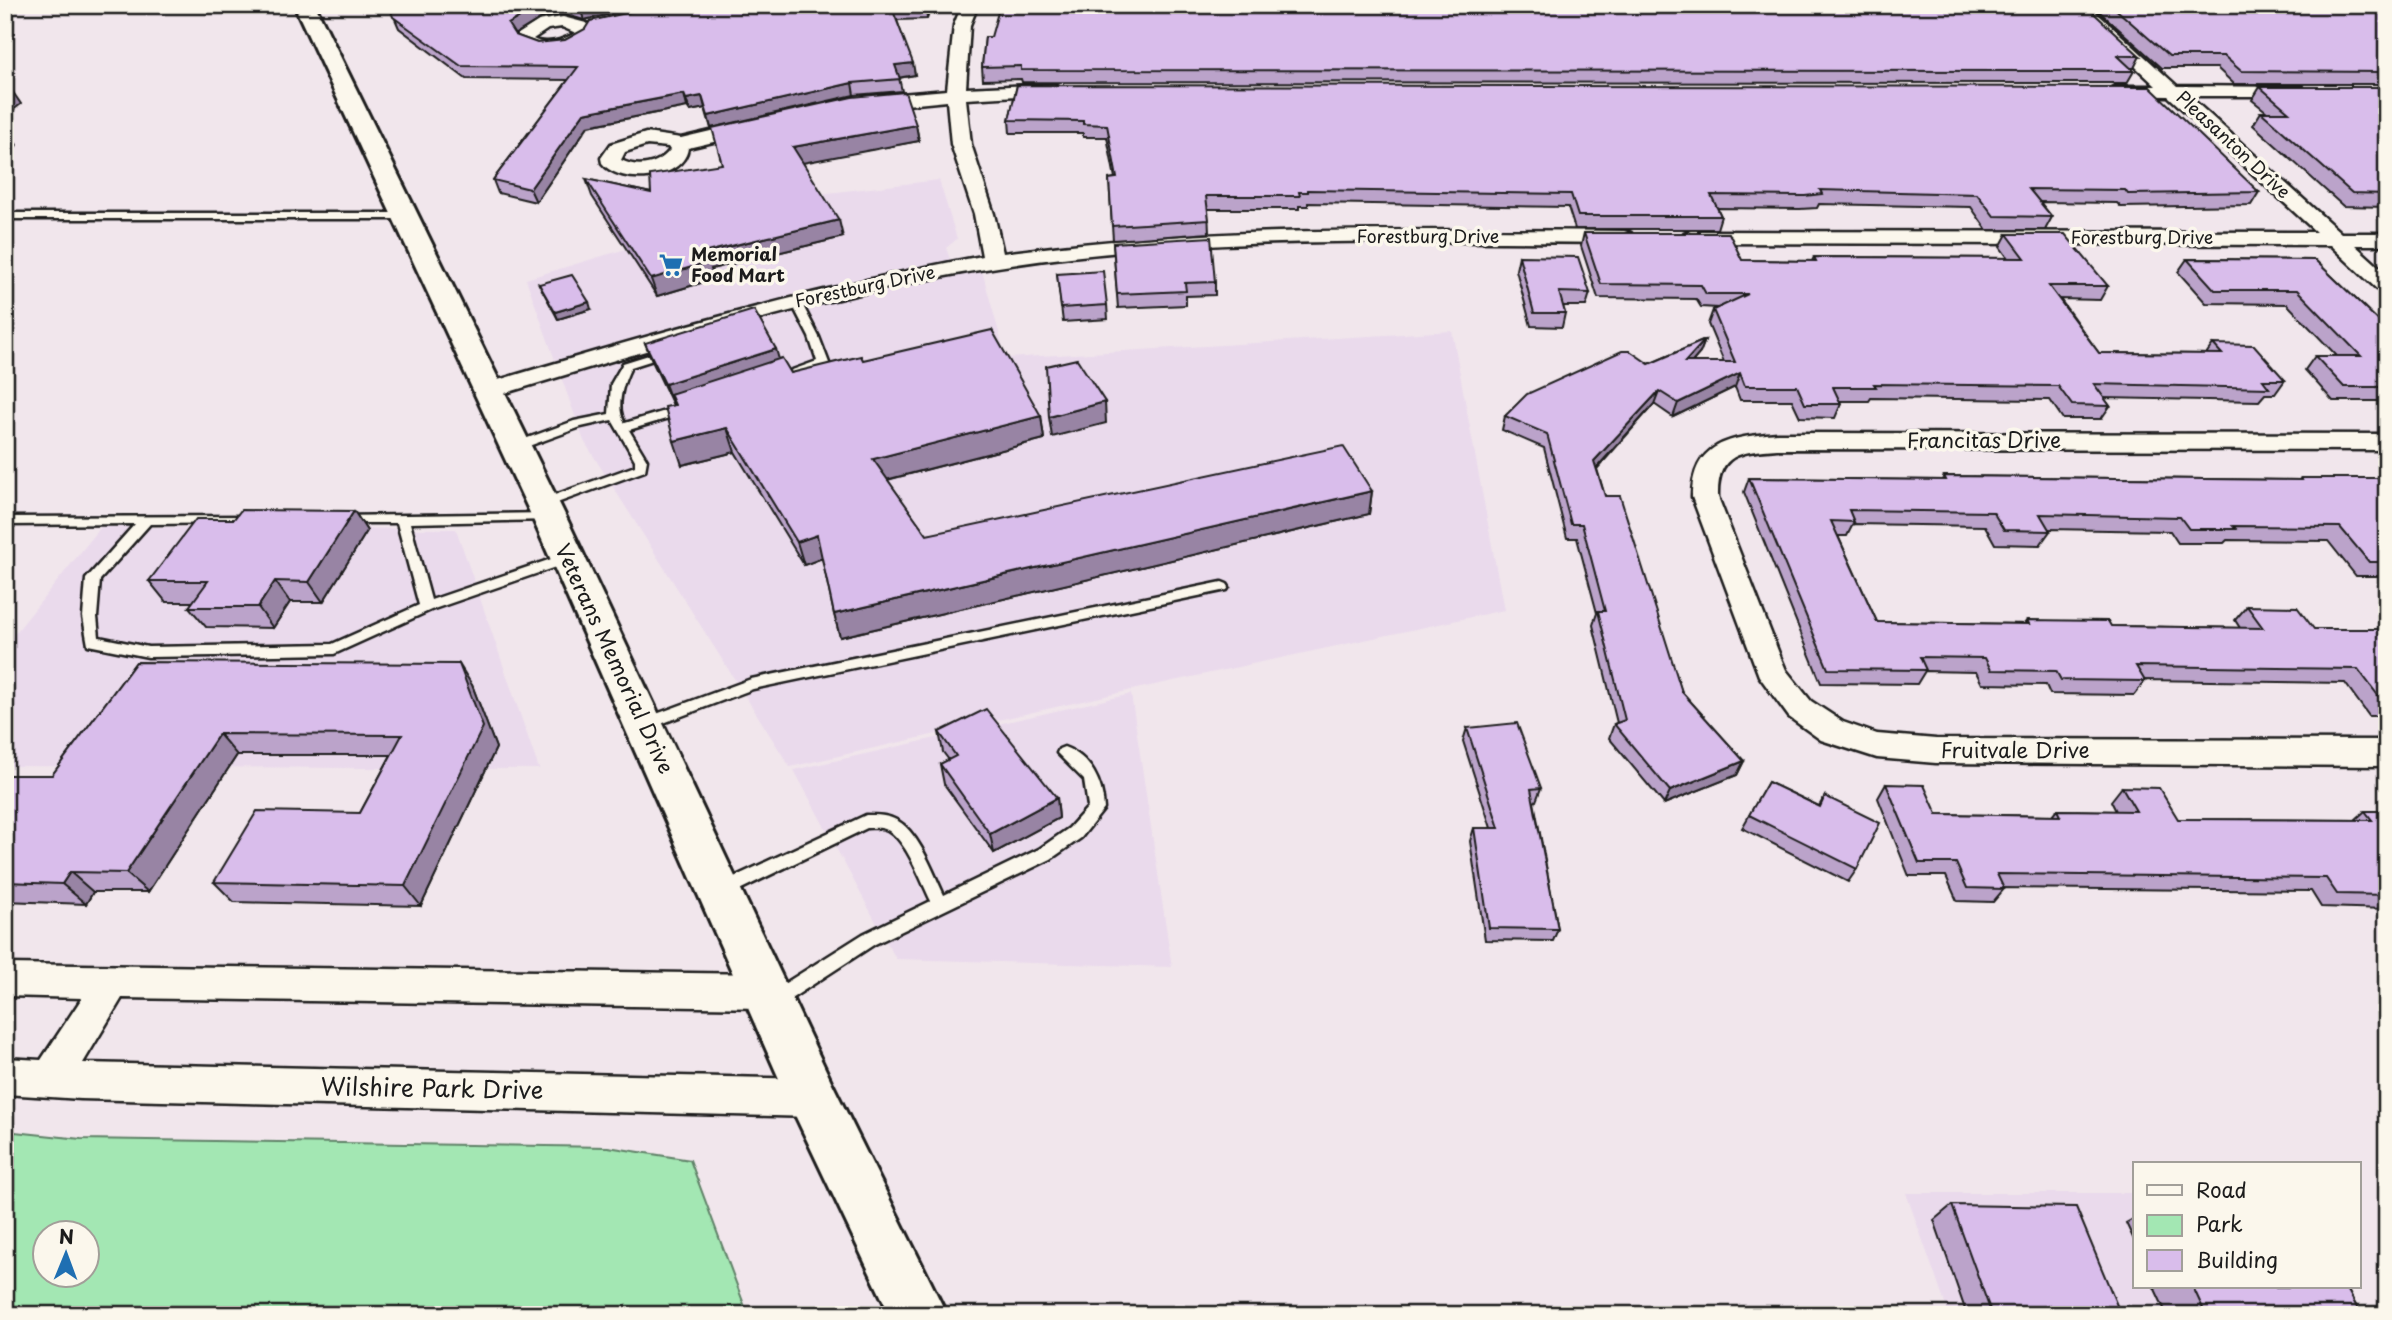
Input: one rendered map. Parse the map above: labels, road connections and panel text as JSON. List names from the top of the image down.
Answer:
{
  "streets": {
    "main road": ["Veterans Memorial Drive"],
    "street": [
      "Pleasanton Drive",
      "Forestburg Drive",
      "Francitas Drive",
      "Fruitvale Drive",
      "Wilshire Park Drive"
    ]
  },
  "crossings": [
    ["Pleasanton Drive", "Forestburg Drive"],
    ["Forestburg Drive", "Veterans Memorial Drive"],
    ["Francitas Drive", "Fruitvale Drive"],
    ["Veterans Memorial Drive", "Wilshire Park Drive"]
  ],
  "places": {
    "supermarket": ["Memorial Food Mart"]
  },
  "legend": ["Road", "Park", "Building"],
  "north": "top"
}
